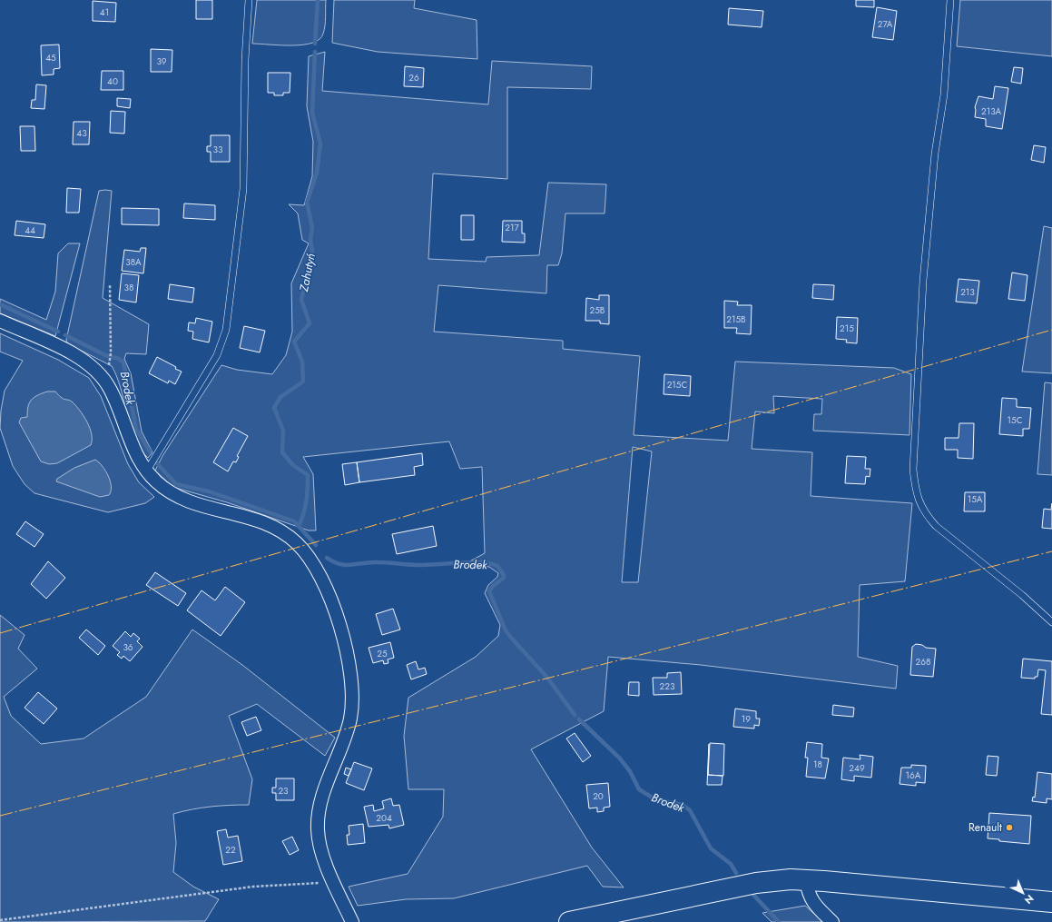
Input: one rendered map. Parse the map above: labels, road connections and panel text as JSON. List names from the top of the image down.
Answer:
{
  "water": ["Zahutyń", "Brodek"],
  "places": ["Renault"],
  "house_numbers": [
    "41",
    "27A",
    "45",
    "39",
    "26",
    "40",
    "213A",
    "43",
    "33",
    "217",
    "44",
    "38A",
    "38",
    "213",
    "25B",
    "215B",
    "215",
    "215C",
    "15C",
    "15A",
    "36",
    "25",
    "268",
    "223",
    "19",
    "18",
    "249",
    "16A",
    "23",
    "20",
    "204",
    "22"
  ],
  "north": "bottom right"
}
